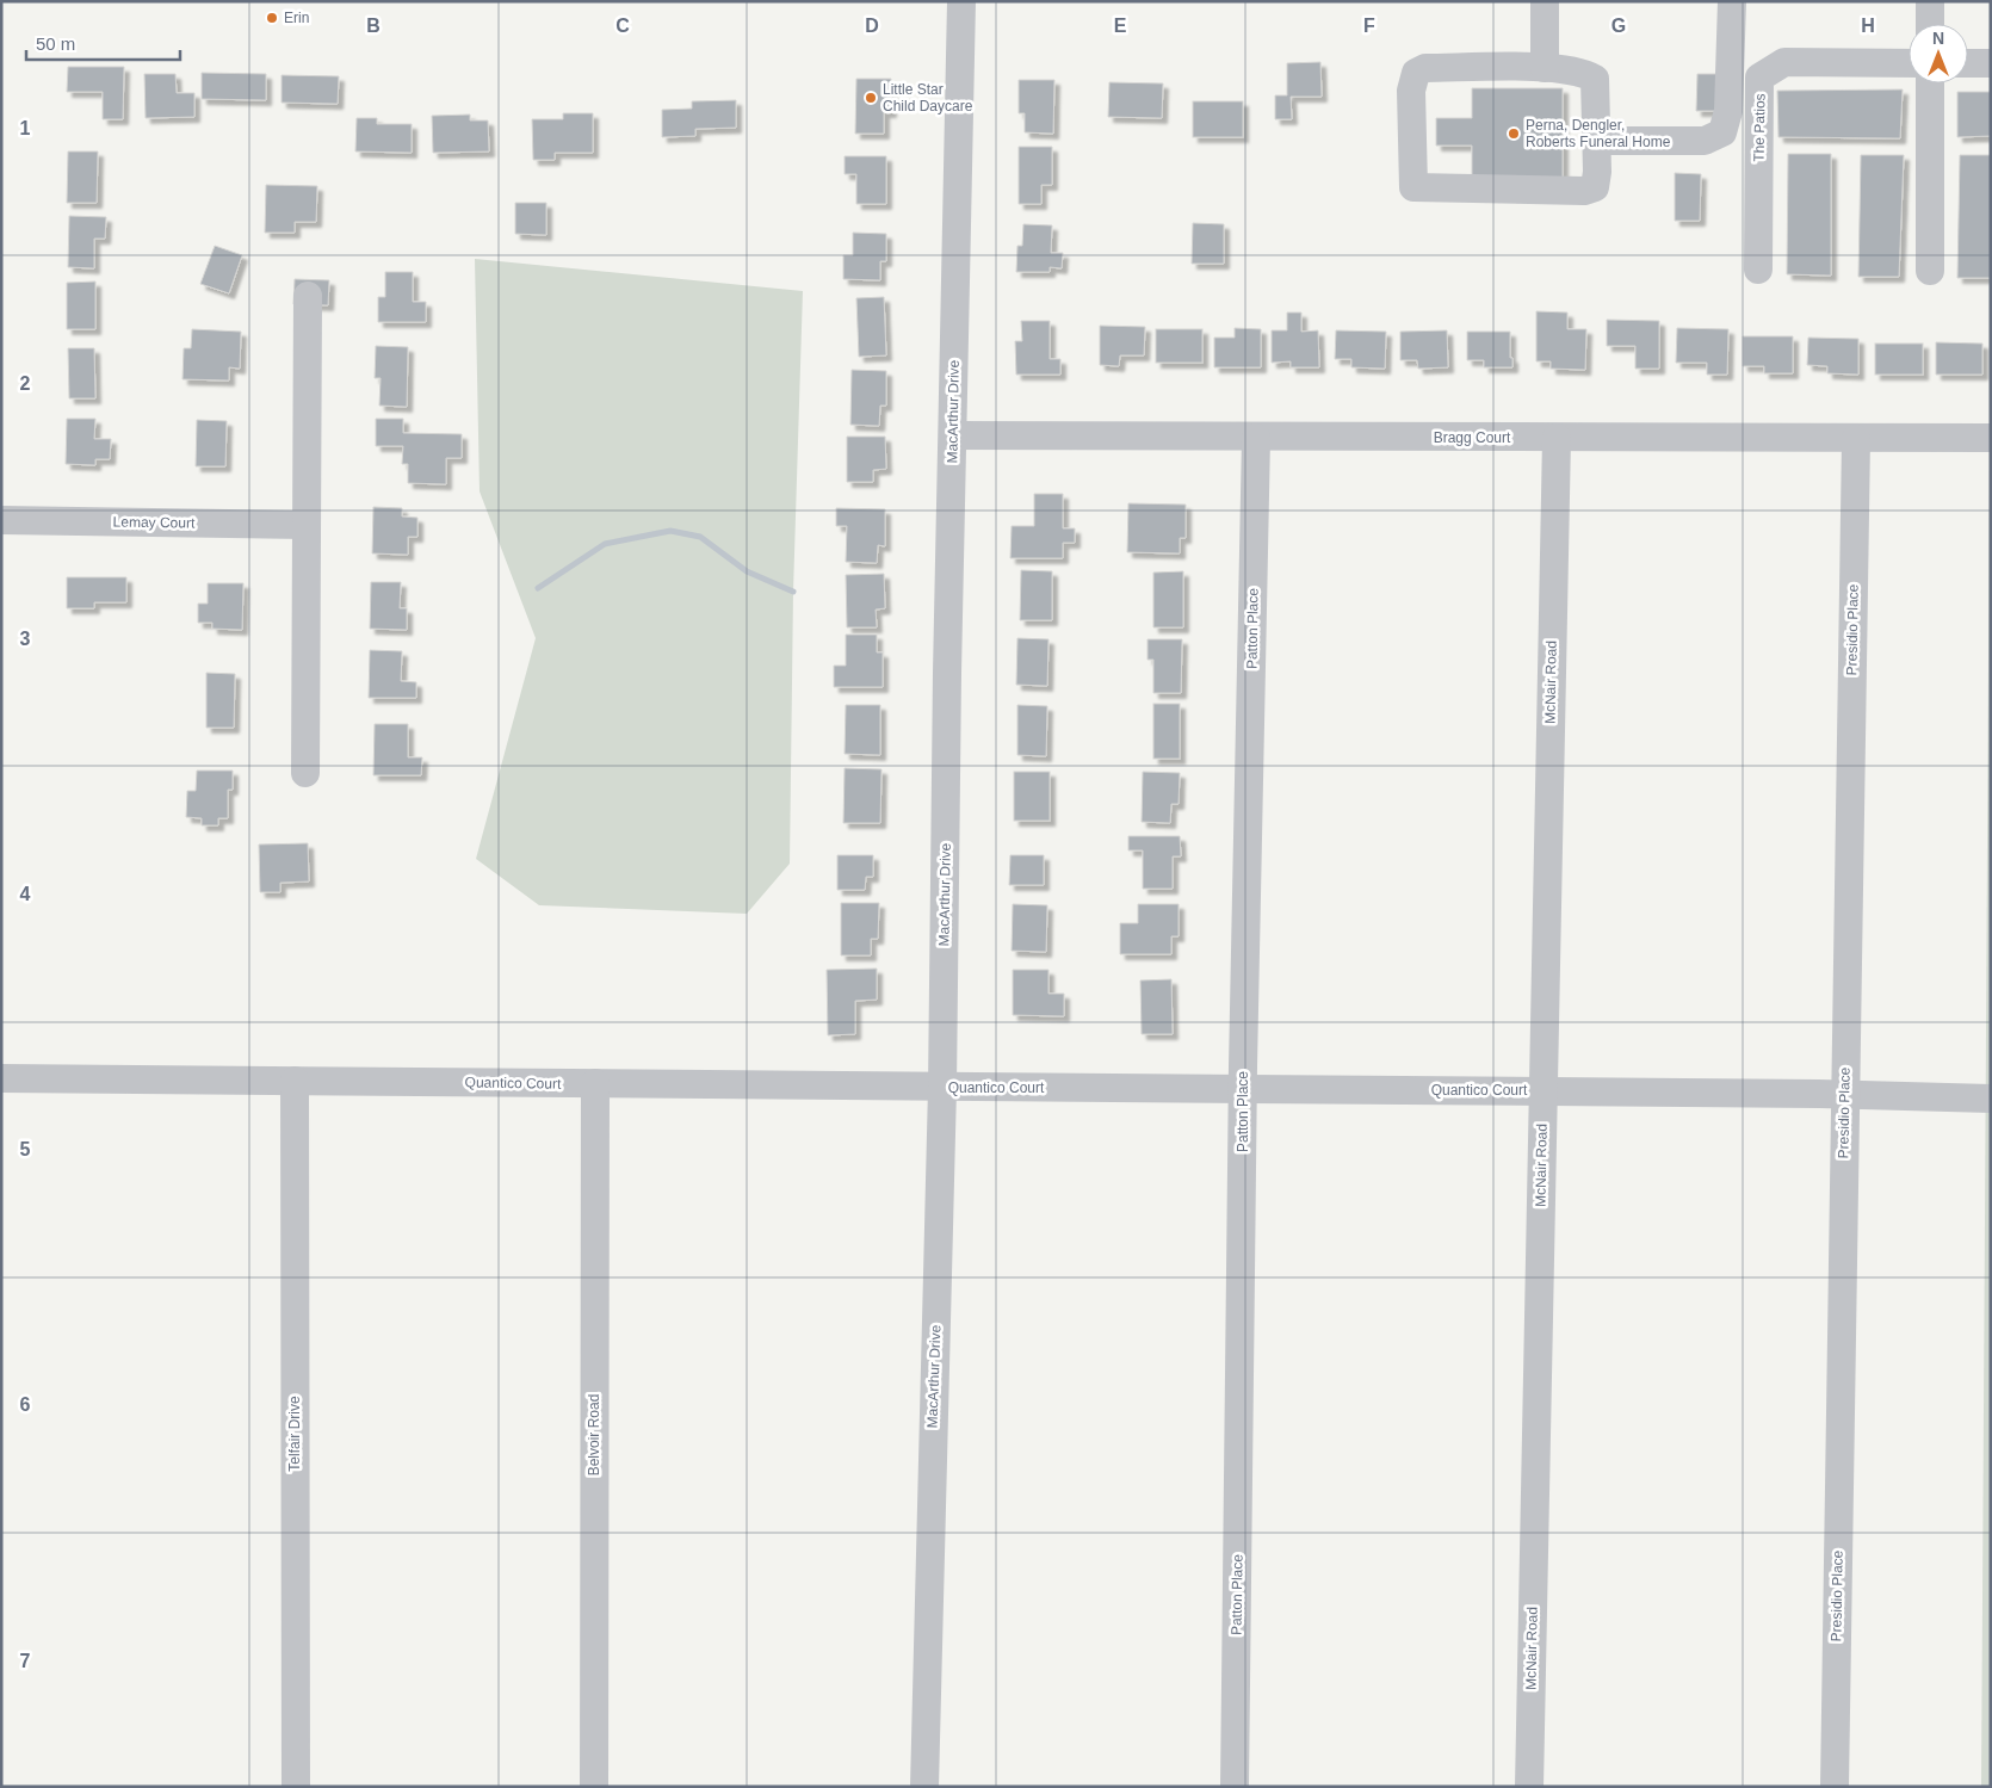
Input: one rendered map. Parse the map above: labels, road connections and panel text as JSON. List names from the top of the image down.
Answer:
{
  "streets": {
    "street": [
      "The Patios",
      "MacArthur Drive",
      "Bragg Court",
      "Lemay Court",
      "Patton Place",
      "Presidio Place",
      "McNair Road",
      "Quantico Court",
      "Telfair Drive",
      "Belvoir Road"
    ]
  },
  "crossings": [
    ["MacArthur Drive", "Bragg Court"],
    ["MacArthur Drive", "Quantico Court"],
    ["Bragg Court", "Patton Place"],
    ["Bragg Court", "Presidio Place"],
    ["Bragg Court", "McNair Road"],
    ["Patton Place", "Quantico Court"],
    ["Presidio Place", "Quantico Court"],
    ["McNair Road", "Quantico Court"],
    ["Quantico Court", "Telfair Drive"],
    ["Quantico Court", "Belvoir Road"]
  ],
  "places": ["Erin", "Little Star Child Daycare", "Perna, Dengler, Roberts Funeral Home"],
  "scale_bar": "50 m",
  "north": "top",
  "grid": {
    "columns": [
      "B",
      "C",
      "D",
      "E",
      "F",
      "G",
      "H"
    ],
    "rows": [
      "1",
      "2",
      "3",
      "4",
      "5",
      "6",
      "7"
    ]
  }
}
